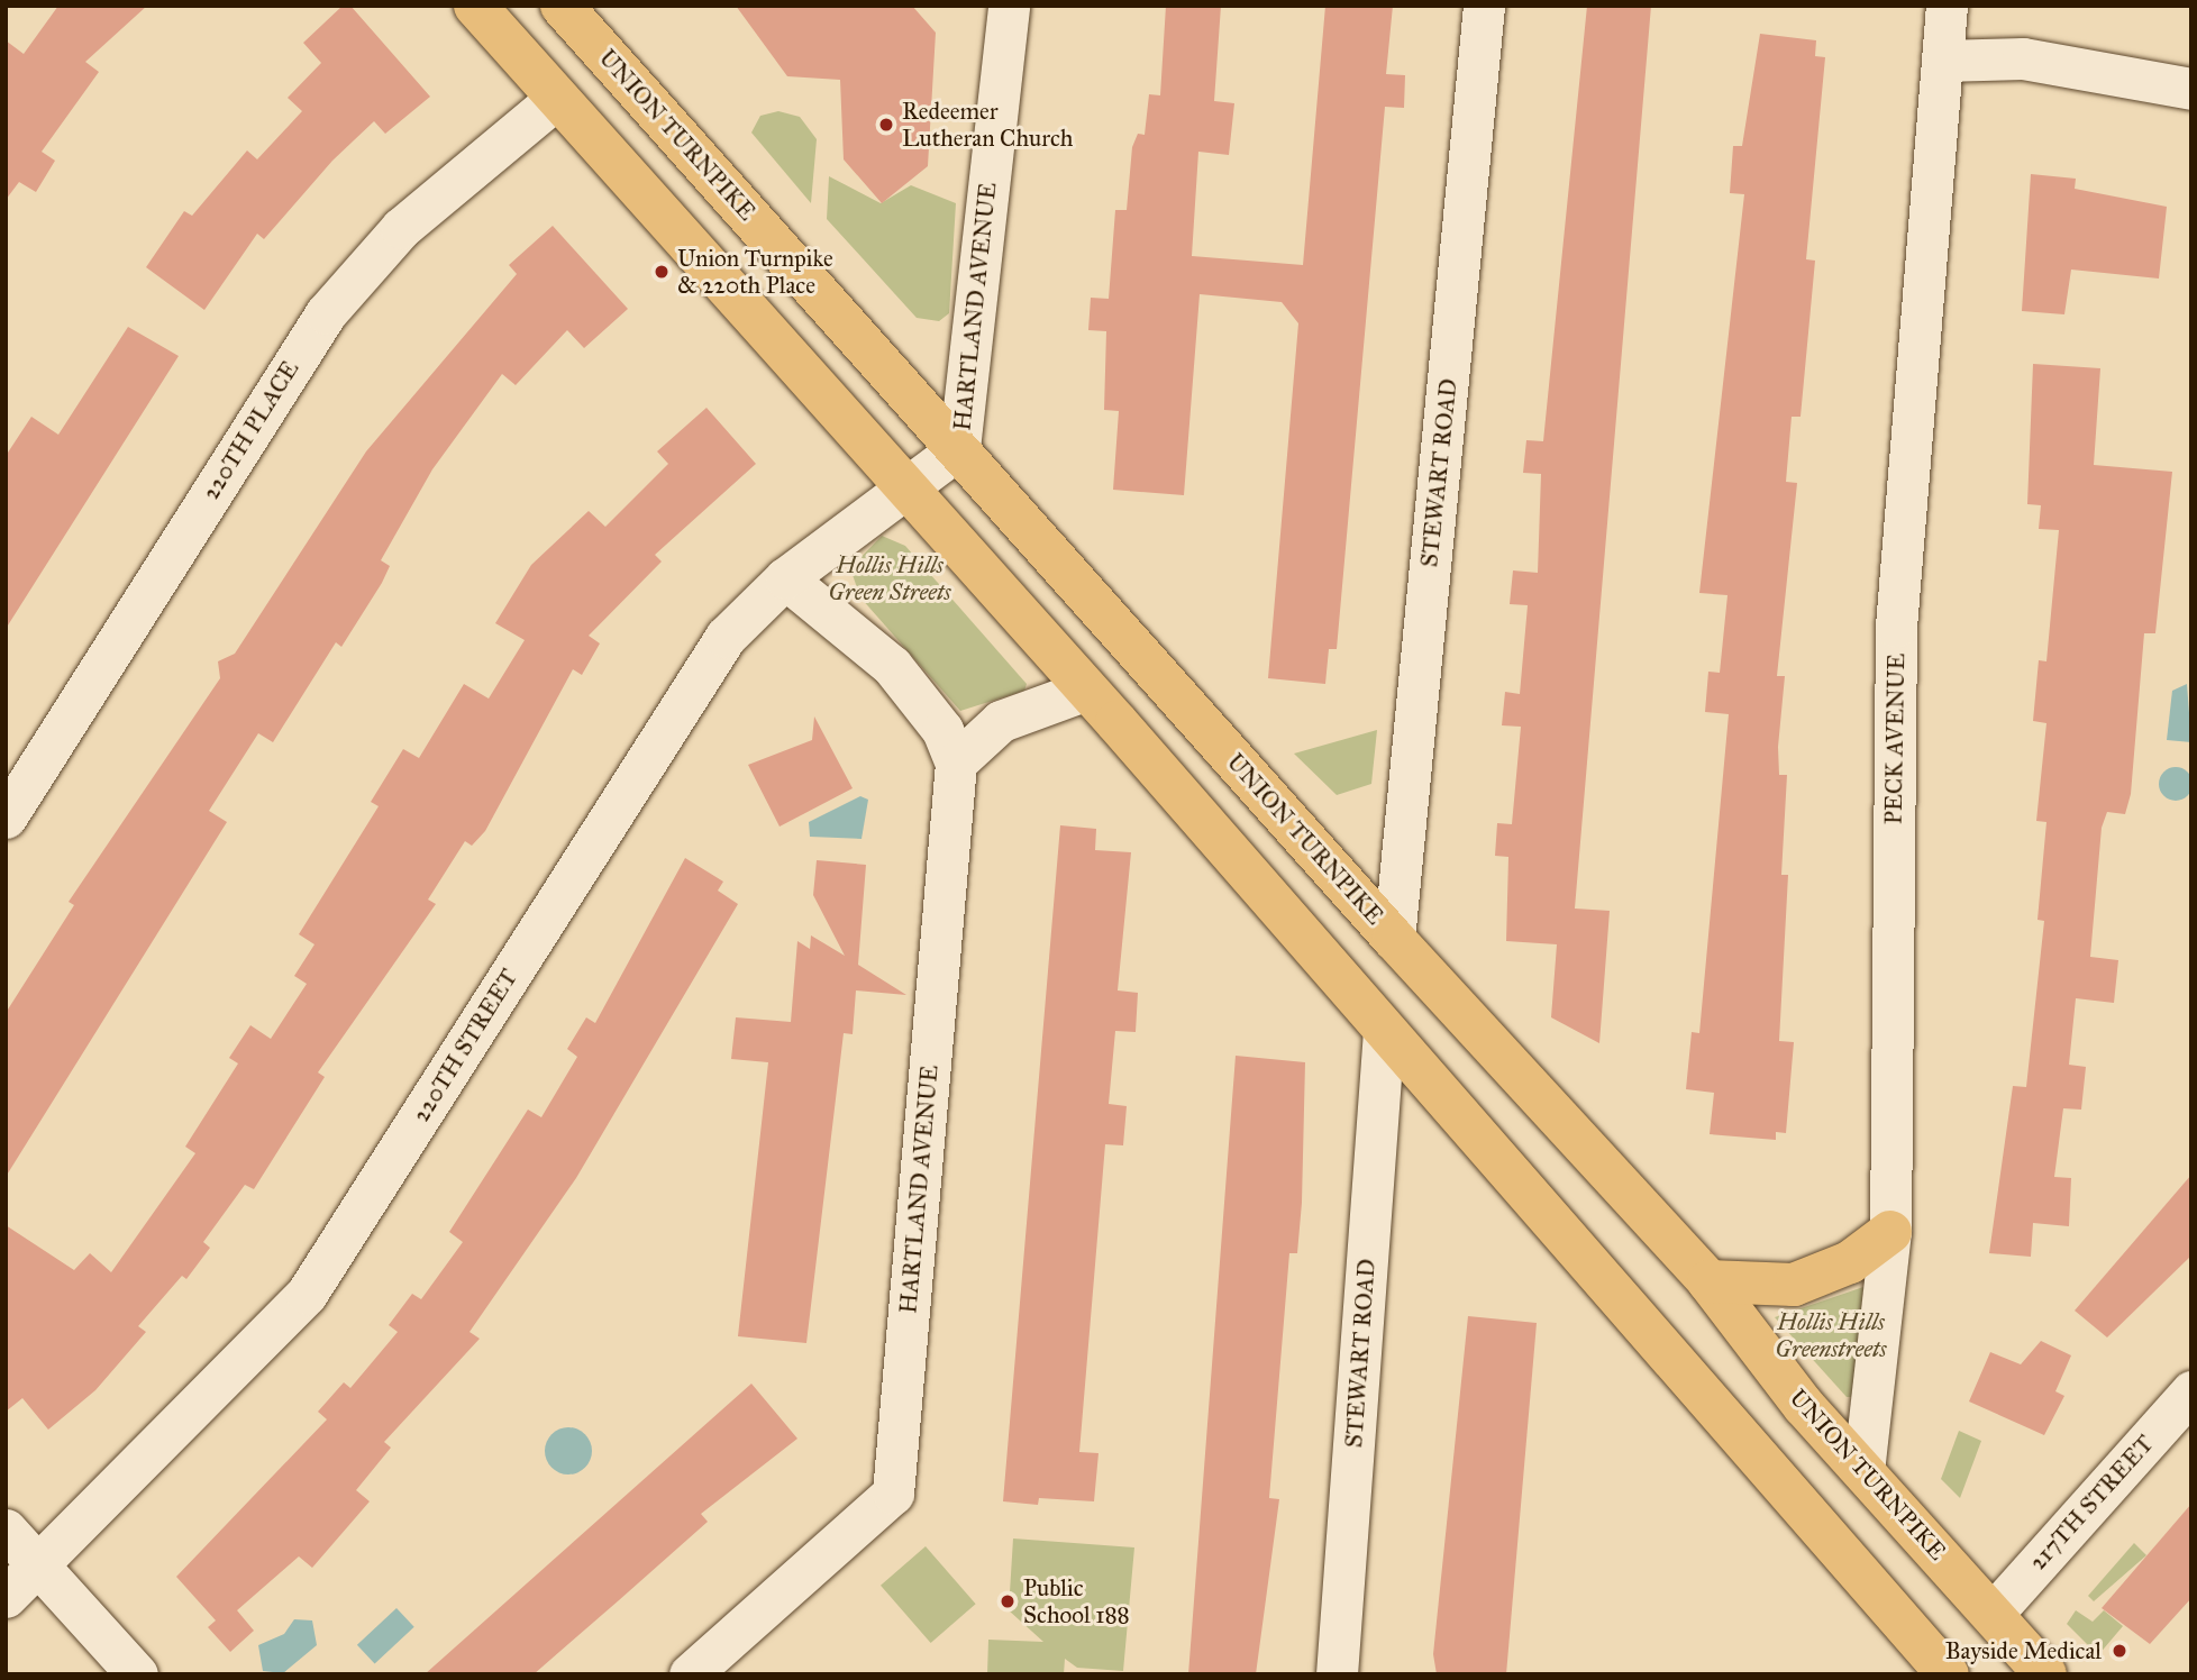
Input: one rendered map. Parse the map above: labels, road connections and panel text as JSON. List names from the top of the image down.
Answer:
{
  "streets": {
    "main road": ["UNION TURNPIKE"],
    "street": [
      "HARTLAND AVENUE",
      "220TH PLACE",
      "STEWART ROAD",
      "PECK AVENUE",
      "220TH STREET",
      "217TH STREET"
    ]
  },
  "crossings": [
    ["UNION TURNPIKE", "HARTLAND AVENUE"],
    ["UNION TURNPIKE", "STEWART ROAD"],
    ["UNION TURNPIKE", "PECK AVENUE"],
    ["UNION TURNPIKE", "217TH STREET"],
    ["HARTLAND AVENUE", "220TH STREET"]
  ],
  "parks": ["Hollis Hills Green Streets", "Hollis Hills Greenstreets"],
  "places": [
    "Redeemer Lutheran Church",
    "Union Turnpike & 220th Place",
    "Public School 188",
    "Bayside Medical"
  ]
}
